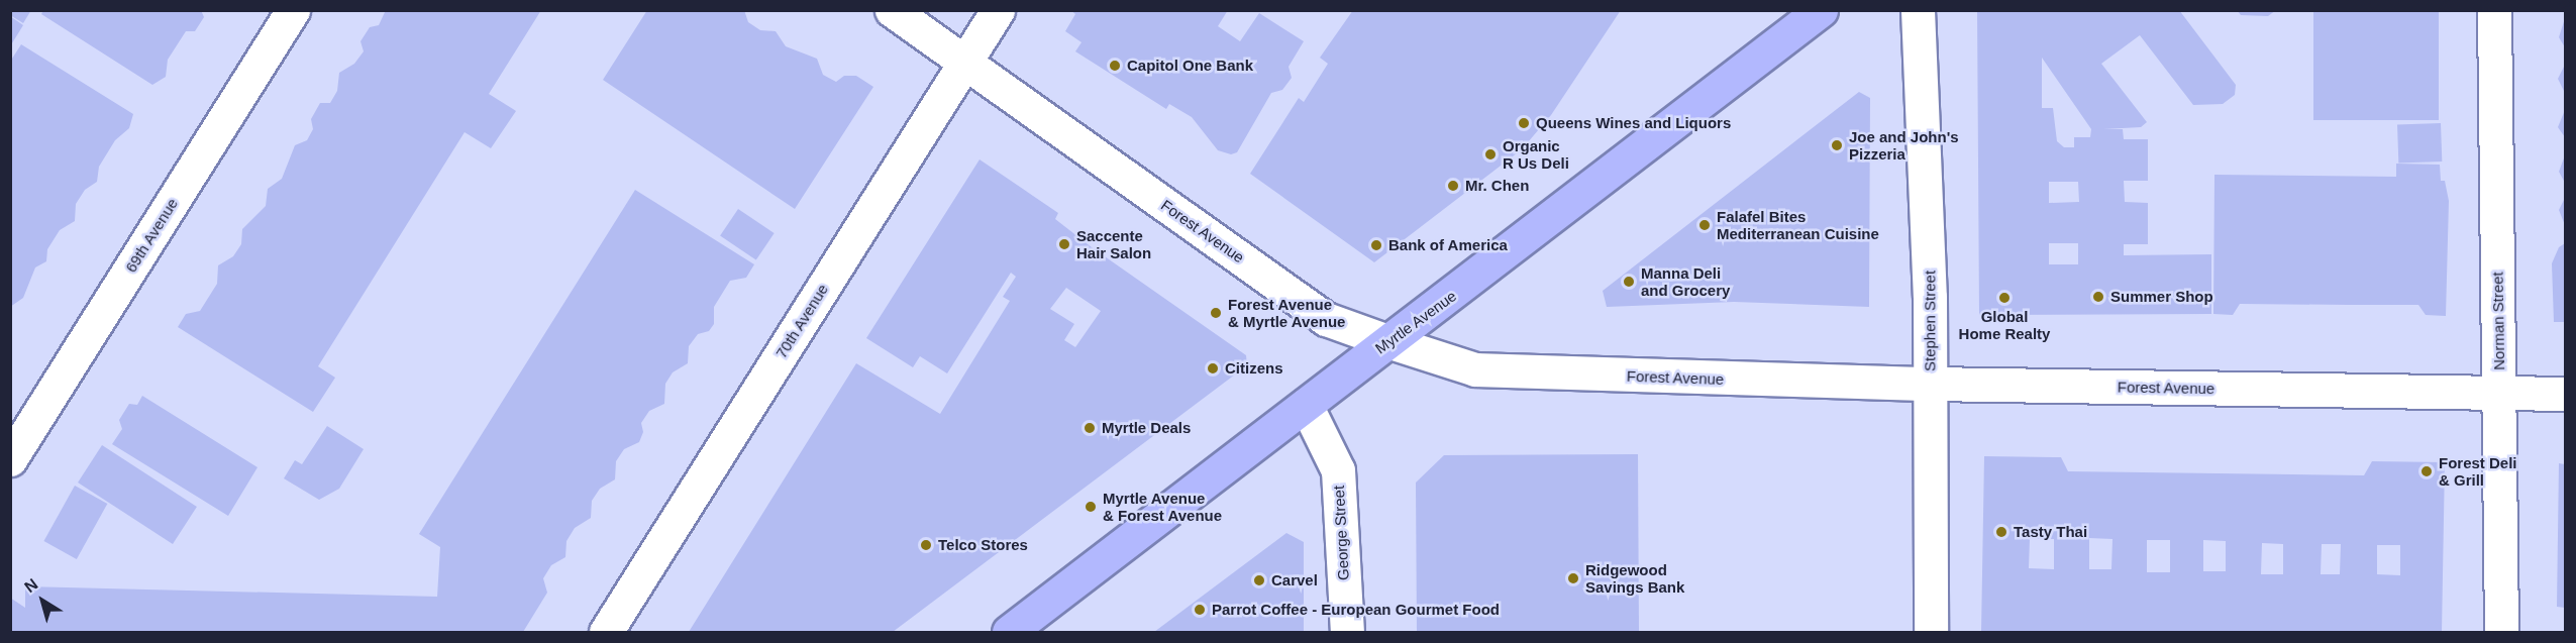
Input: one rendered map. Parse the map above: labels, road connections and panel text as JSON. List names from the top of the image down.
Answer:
{
  "streets": {
    "main road": ["Myrtle Avenue"],
    "street": [
      "Forest Avenue",
      "69th Avenue",
      "70th Avenue",
      "Stephen Street",
      "Norman Street",
      "George Street"
    ]
  },
  "crossings": [
    ["Forest Avenue", "70th Avenue"],
    ["Forest Avenue", "Stephen Street"],
    ["Forest Avenue", "Norman Street"],
    ["Forest Avenue", "Myrtle Avenue"],
    ["Myrtle Avenue", "George Street"]
  ],
  "places": [
    "Capitol One Bank",
    "Queens Wines and Liquors",
    "Joe and John's Pizzeria",
    "Organic R Us Deli",
    "Mr. Chen",
    "Falafel Bites Mediterranean Cuisine",
    "Saccente Hair Salon",
    "Bank of America",
    "Manna Deli and Grocery",
    "Summer Shop",
    "Global Home Realty",
    "Forest Avenue & Myrtle Avenue",
    "Citizens",
    "Myrtle Deals",
    "Forest Deli & Grill",
    "Myrtle Avenue & Forest Avenue",
    "Tasty Thai",
    "Telco Stores",
    "Ridgewood Savings Bank",
    "Carvel",
    "Parrot Coffee - European Gourmet Food"
  ],
  "north": "top left"
}
